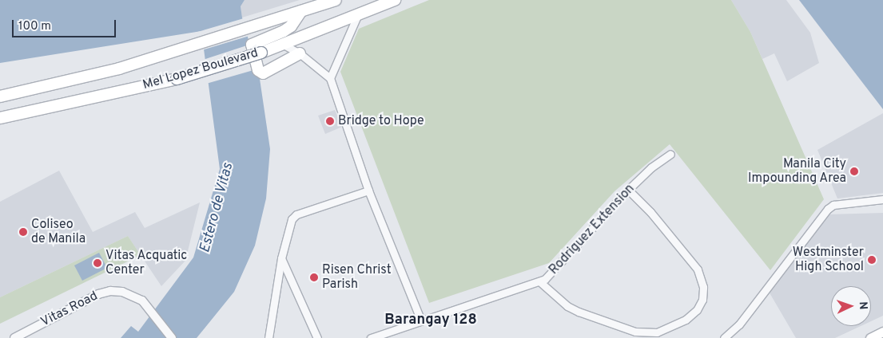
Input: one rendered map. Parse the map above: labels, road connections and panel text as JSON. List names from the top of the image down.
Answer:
{
  "streets": {
    "highway": ["Mel Lopez Boulevard"],
    "street": ["Rodriguez Extension", "Vitas Road"]
  },
  "districts": ["Barangay 128"],
  "water": ["Estero de Vitas"],
  "places": [
    "Bridge to Hope",
    "Manila City Impounding Area",
    "Coliseo de Manila",
    "Westminster High School",
    "Vitas Acquatic Center",
    "Risen Christ Parish"
  ],
  "scale_bar": "100 m",
  "north": "right"
}
